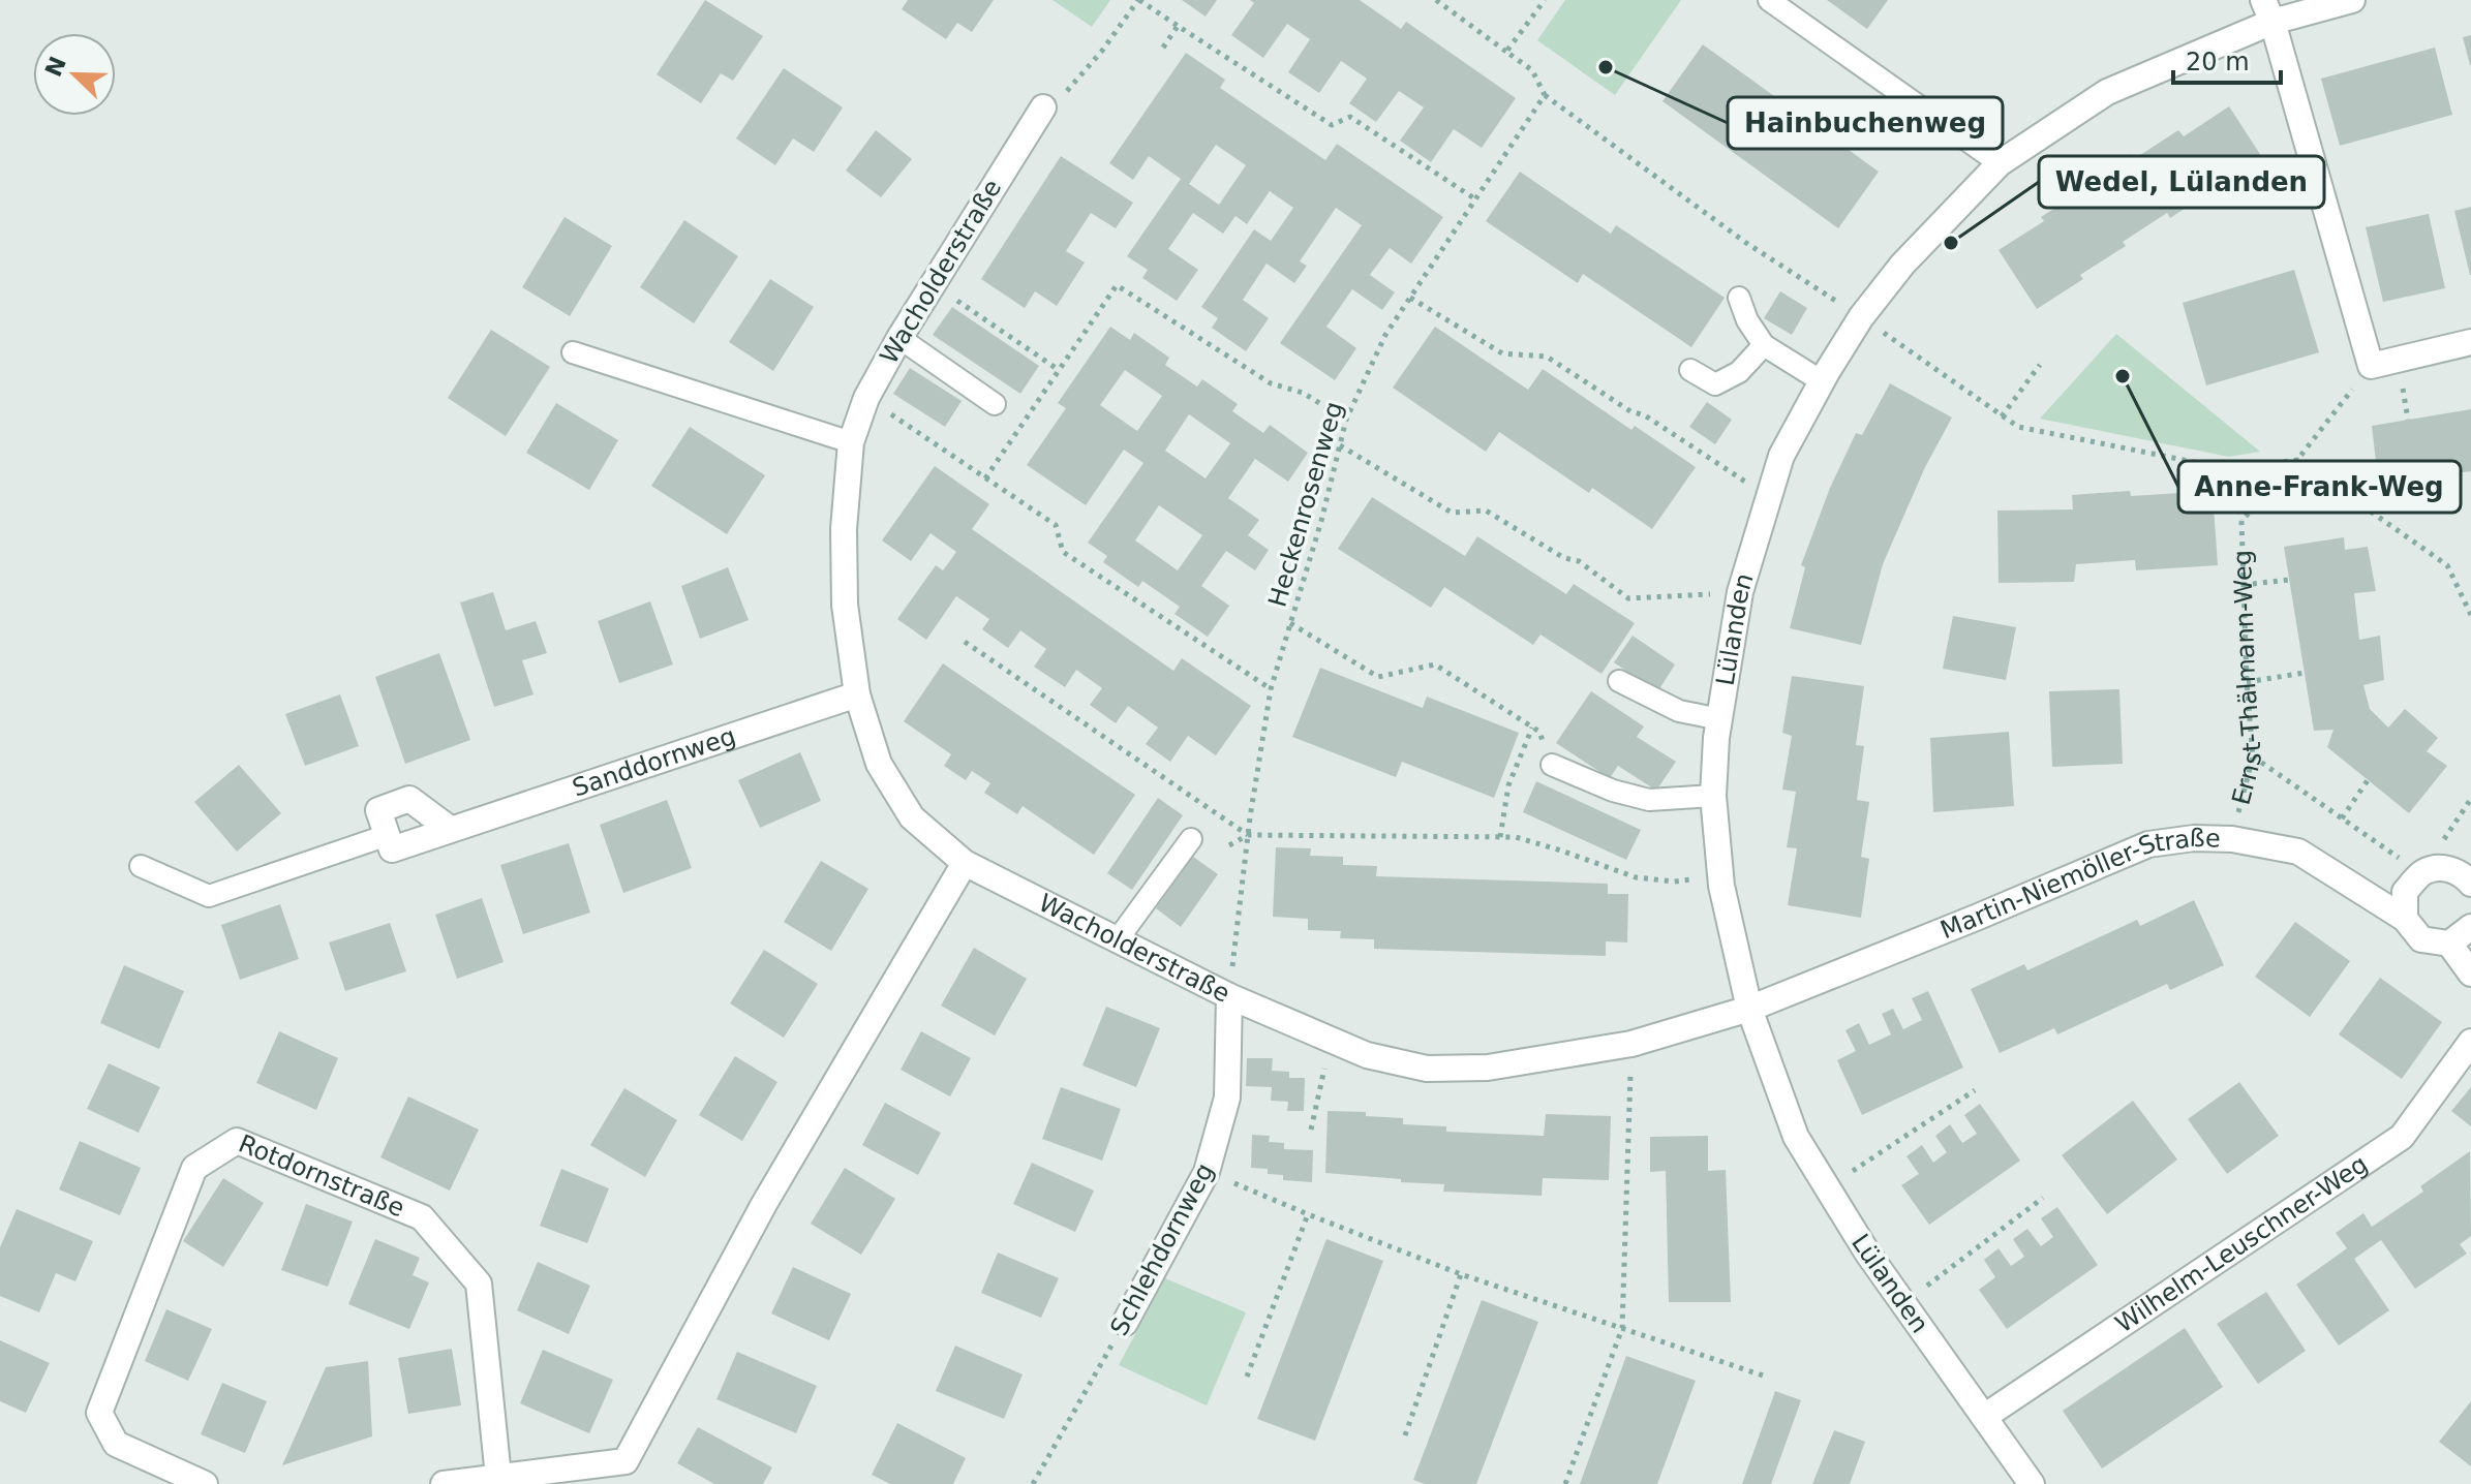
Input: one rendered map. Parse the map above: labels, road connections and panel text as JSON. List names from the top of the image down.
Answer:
{
  "streets": {
    "street": [
      "Wacholderstraße",
      "Lülanden",
      "Sanddornweg",
      "Martin-Niemöller-Straße",
      "Rotdornstraße",
      "Wilhelm-Leuschner-Weg",
      "Schlehdornweg"
    ],
    "path": ["Heckenrosenweg", "Ernst-Thälmann-Weg"]
  },
  "crossings": [
    ["Wacholderstraße", "Heckenrosenweg"],
    ["Wacholderstraße", "Lülanden"],
    ["Wacholderstraße", "Sanddornweg"],
    ["Wacholderstraße", "Martin-Niemöller-Straße"],
    ["Wacholderstraße", "Schlehdornweg"],
    ["Heckenrosenweg", "Schlehdornweg"],
    ["Lülanden", "Martin-Niemöller-Straße"],
    ["Lülanden", "Wilhelm-Leuschner-Weg"],
    ["Ernst-Thälmann-Weg", "Martin-Niemöller-Straße"]
  ],
  "places": ["Hainbuchenweg", "Wedel, Lülanden", "Anne-Frank-Weg"],
  "scale_bar": "20 m",
  "north": "top left"
}
